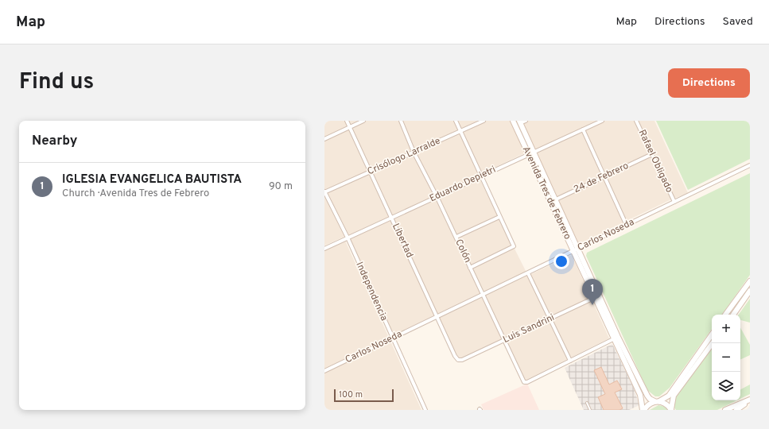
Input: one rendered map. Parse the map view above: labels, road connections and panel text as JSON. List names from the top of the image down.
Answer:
{
  "streets": {
    "main road": ["Avenida Tres de Febrero"],
    "street": [
      "Crisólogo Larralde",
      "Rafael Obligado",
      "24 de Febrero",
      "Eduardo Depietri",
      "Carlos Noseda",
      "Libertad",
      "Colón",
      "Independencia",
      "Luis Sandrini"
    ]
  },
  "crossings": [
    ["Crisólogo Larralde", "Libertad"],
    ["Crisólogo Larralde", "Colón"],
    ["Crisólogo Larralde", "Independencia"],
    ["Rafael Obligado", "24 de Febrero"],
    ["Rafael Obligado", "Carlos Noseda"],
    ["24 de Febrero", "Avenida Tres de Febrero"],
    ["Eduardo Depietri", "Avenida Tres de Febrero"],
    ["Eduardo Depietri", "Libertad"],
    ["Eduardo Depietri", "Colón"],
    ["Eduardo Depietri", "Independencia"],
    ["Avenida Tres de Febrero", "Carlos Noseda"],
    ["Avenida Tres de Febrero", "Luis Sandrini"],
    ["Carlos Noseda", "Libertad"],
    ["Carlos Noseda", "Colón"],
    ["Carlos Noseda", "Independencia"],
    ["Libertad", "Luis Sandrini"],
    ["Colón", "Luis Sandrini"]
  ],
  "scale_bar": "100 m",
  "page": {
    "header": "Map",
    "nav": ["Map", "Directions", "Saved"],
    "title": "Find us",
    "buttons": "Directions",
    "heading": "Nearby",
    "list": [
      {
        "mark": "1",
        "name": "IGLESIA EVANGELICA BAUTISTA",
        "note": "Church · Avenida Tres de Febrero",
        "value": "90 m"
      }
    ],
    "pins": "1",
    "map_buttons": ["+", "−"],
    "scale": "100 m"
  }
}
